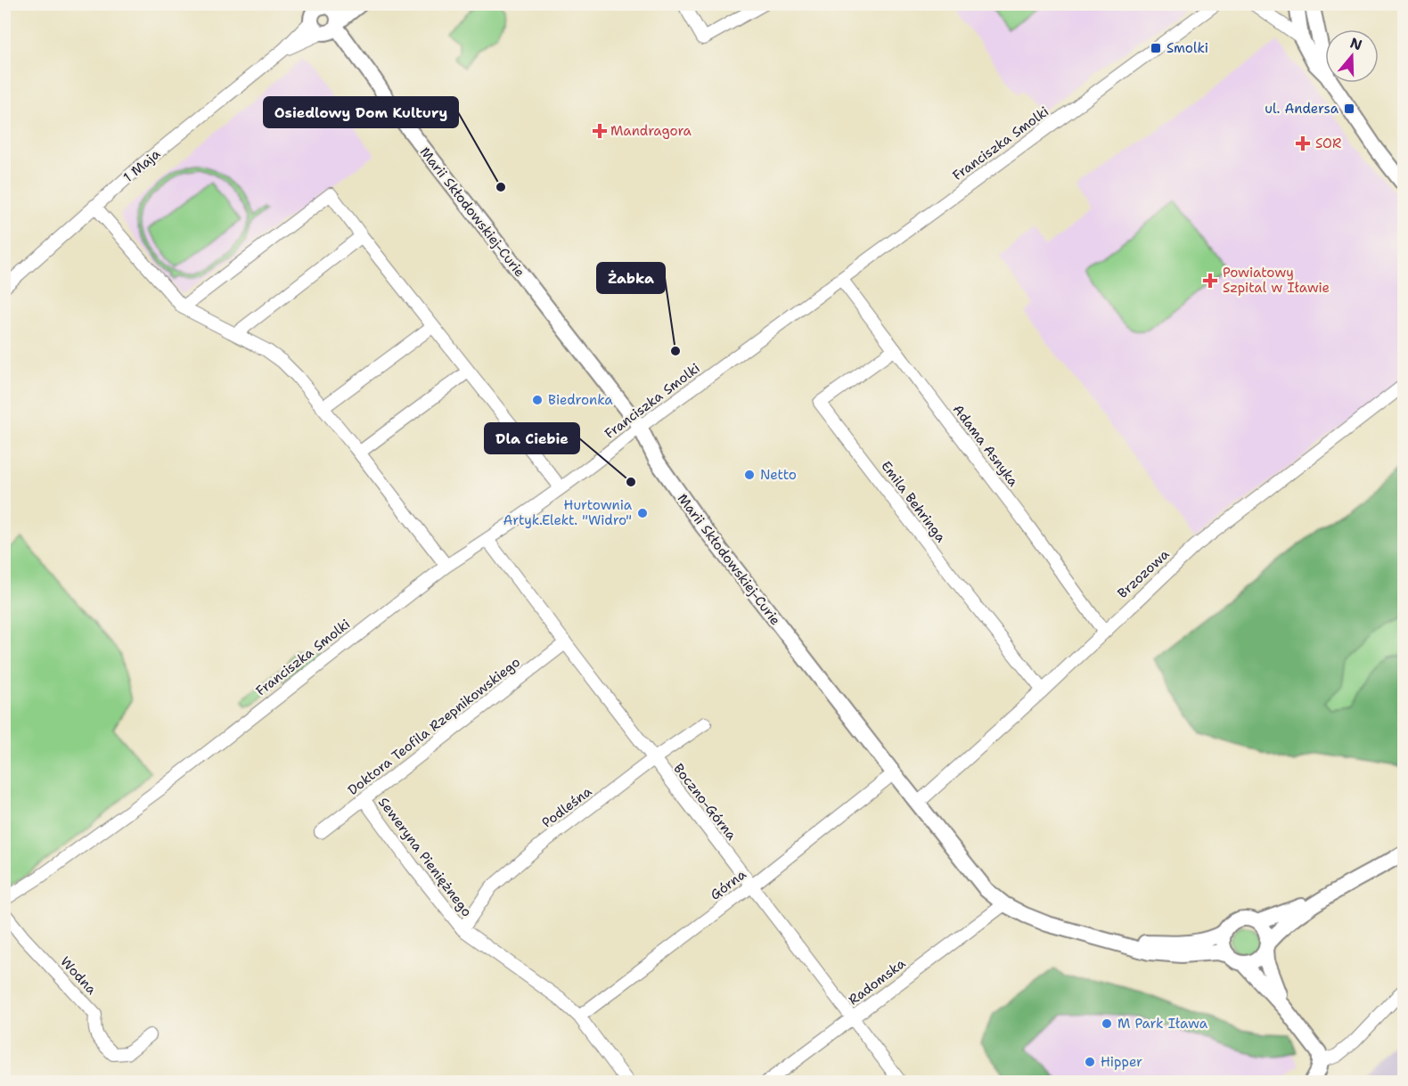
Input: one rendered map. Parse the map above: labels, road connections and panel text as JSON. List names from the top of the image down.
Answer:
{
  "streets": {
    "street": [
      "Franciszka Smolki",
      "1 Maja",
      "Marii Skłodowskiej-Curie",
      "Adama Asnyka",
      "Emila Behringa",
      "Brzozowa",
      "Doktora Teofila Rzepnikowskiego",
      "Boczno-Górna",
      "Podleśna",
      "Seweryna Pieniężnego",
      "Górna",
      "Wodna",
      "Radomska"
    ]
  },
  "crossings": [
    ["Franciszka Smolki", "Marii Skłodowskiej-Curie"],
    ["Franciszka Smolki", "Adama Asnyka"],
    ["Franciszka Smolki", "Boczno-Górna"],
    ["1 Maja", "Marii Skłodowskiej-Curie"],
    ["Marii Skłodowskiej-Curie", "Brzozowa"],
    ["Marii Skłodowskiej-Curie", "Górna"],
    ["Marii Skłodowskiej-Curie", "Radomska"],
    ["Adama Asnyka", "Emila Behringa"],
    ["Adama Asnyka", "Brzozowa"],
    ["Emila Behringa", "Brzozowa"],
    ["Doktora Teofila Rzepnikowskiego", "Boczno-Górna"],
    ["Doktora Teofila Rzepnikowskiego", "Seweryna Pieniężnego"],
    ["Boczno-Górna", "Podleśna"],
    ["Boczno-Górna", "Górna"],
    ["Boczno-Górna", "Radomska"],
    ["Podleśna", "Seweryna Pieniężnego"],
    ["Seweryna Pieniężnego", "Górna"]
  ],
  "places": {
    "transit": ["Smolki", "ul. Andersa"],
    "health": ["Mandragora", "SOR", "Powiatowy Szpital w Iławie"],
    "other": [
      "Osiedlowy Dom Kultury",
      "Żabka",
      "Biedronka",
      "Netto",
      "Dla Ciebie",
      "Hurtownia Artyk.Elekt. \"Widro\"",
      "M Park Iława",
      "Hipper"
    ]
  },
  "north": "top"
}
